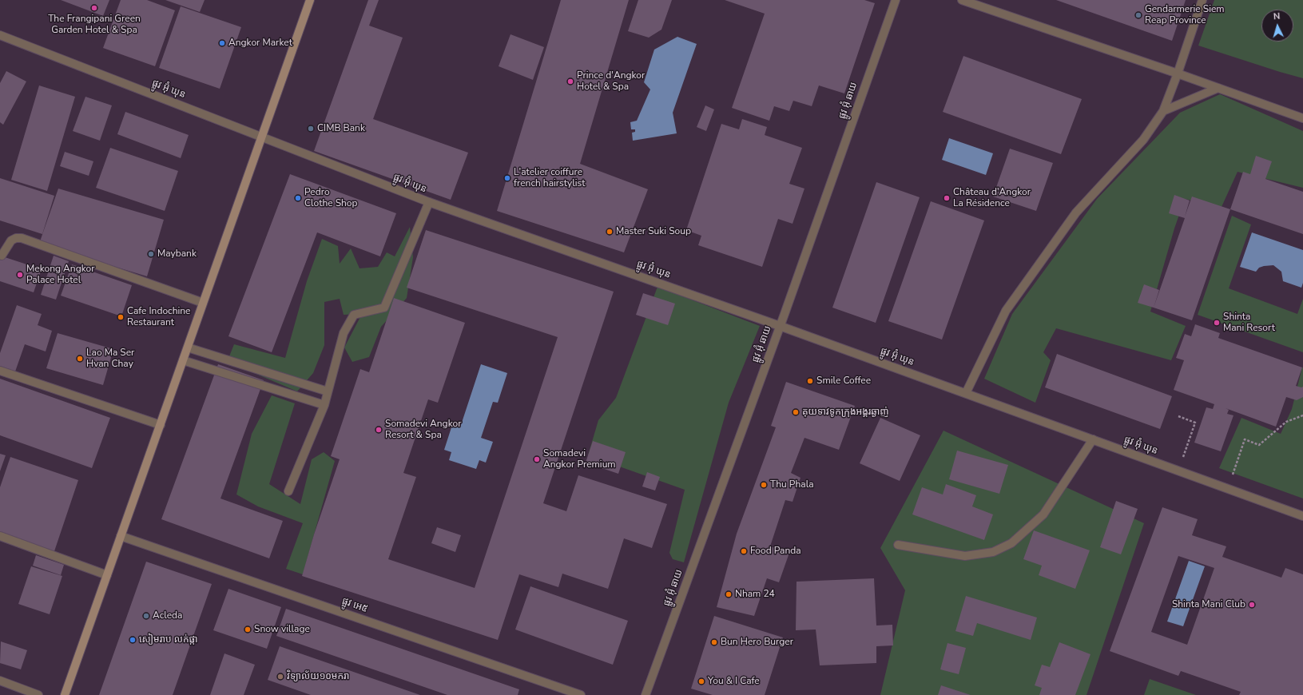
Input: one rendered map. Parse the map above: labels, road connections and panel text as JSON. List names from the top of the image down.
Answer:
{
  "streets": {
    "street": ["ផ្លូវ អ៊ុំ ឃុន", "ផ្លូវ អ៊ុំ ឆាយ", "ផ្លូវ អេ៥"]
  },
  "crossings": [
    ["ផ្លូវ អ៊ុំ ឃុន", "ផ្លូវ អ៊ុំ ឆាយ"]
  ],
  "places": [
    "The Frangipani Green Garden Hotel & Spa",
    "Gendarmerie Siem Reap Province",
    "Angkor Market",
    "Prince d'Angkor Hotel & Spa",
    "CIMB Bank",
    "L'atelier coiffure french hairstylist",
    "Pedro Clothe Shop",
    "Château d'Angkor La Résidence",
    "Master Suki Soup",
    "Maybank",
    "Mekong Angkor Palace Hotel",
    "Cafe Indochine Restaurant",
    "Shinta Mani Resort",
    "Lao Ma Ser Hvan Chay",
    "Smile Coffee",
    "គុយទាវទូកក្រុងអង្គរឆ្ងាញ់",
    "Somadevi Angkor Resort & Spa",
    "Somadevi Angkor Premium",
    "Thu Phala",
    "Food Panda",
    "Nham 24",
    "Shinta Mani Club",
    "Acleda",
    "Snow village",
    "សៀមរាប លក់ផ្កា",
    "Bun Hero Burger",
    "វិទ្យាល័យ១០មករា",
    "You & I Cafe"
  ],
  "north": "top"
}
